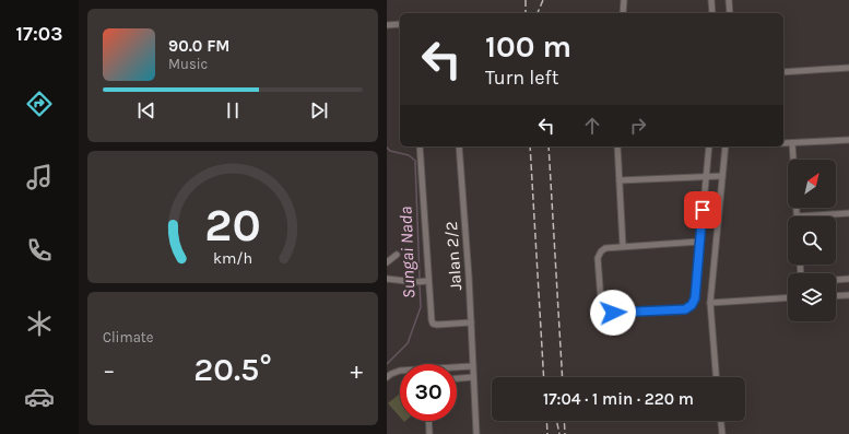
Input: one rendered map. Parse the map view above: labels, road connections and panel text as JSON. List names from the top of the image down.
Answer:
{
  "streets": {
    "street": ["Jalan 2/2"]
  },
  "water": ["Sungai Nada"],
  "north": "top right",
  "page": {
    "tabs": "17:03",
    "turn": ["100 m", "Turn left"],
    "song": ["90.0 FM", "Music"],
    "tile": "Climate",
    "heat": ["−", "20.5°", "+"],
    "limit": "30",
    "trip": "17:04 · 1 min · 220 m",
    "gauge": ["20", "km/h"]
  }
}
